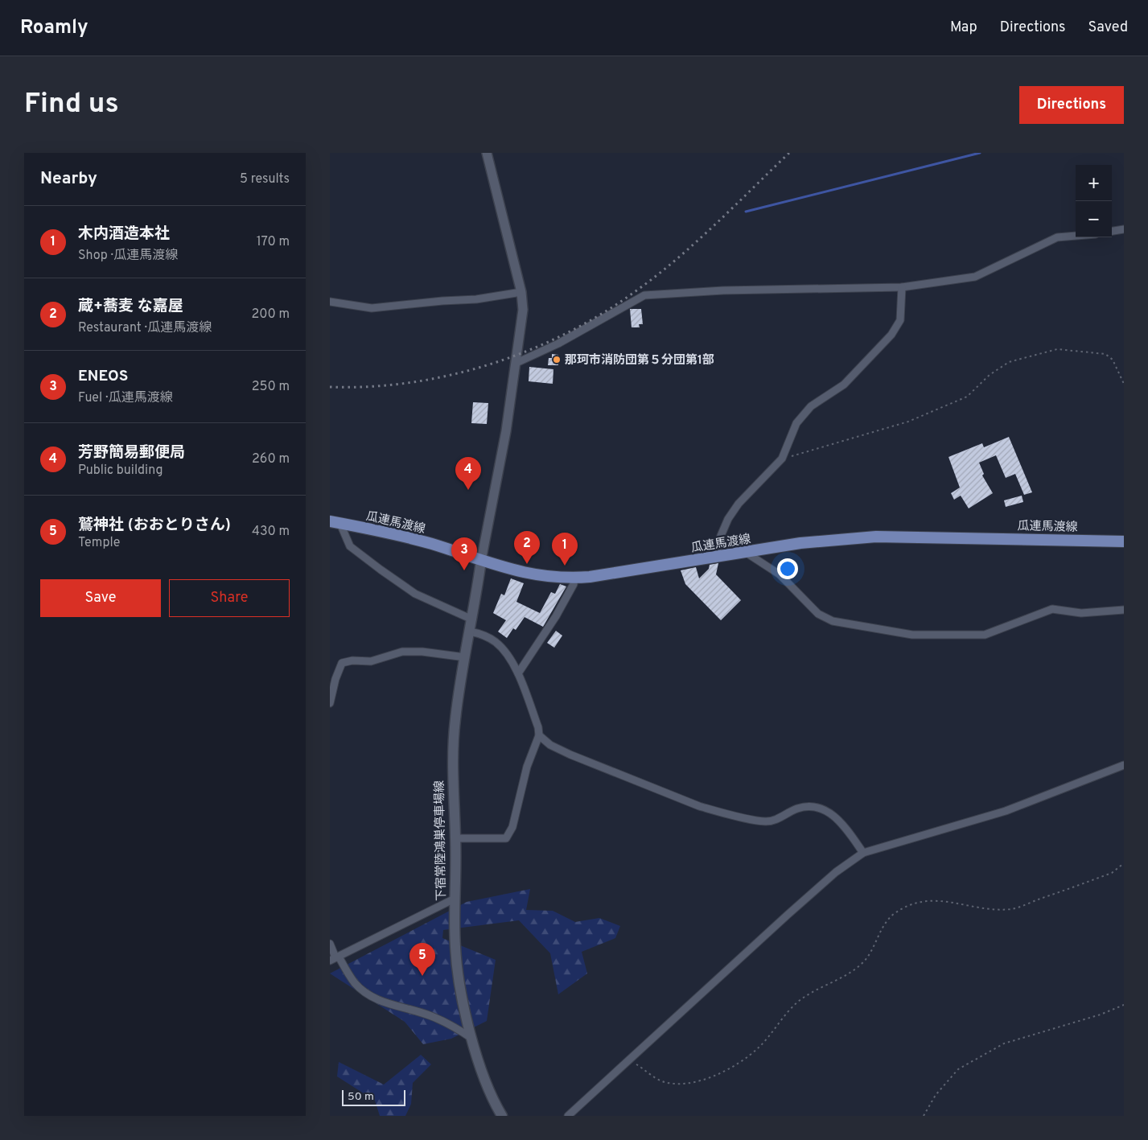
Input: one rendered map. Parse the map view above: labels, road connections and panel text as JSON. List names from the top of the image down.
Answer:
{
  "streets": {
    "main road": ["瓜連馬渡線", "下宿常陸鴻巣停車場線"]
  },
  "crossings": [
    ["瓜連馬渡線", "下宿常陸鴻巣停車場線"]
  ],
  "places": ["那珂市消防団第５分団第1部"],
  "scale_bar": "50 m",
  "page": {
    "header": "Roamly",
    "nav": ["Map", "Directions", "Saved"],
    "buttons": [
      "Directions",
      ["Save", "Share"]
    ],
    "title": "Find us",
    "heading": ["Nearby", "5 results"],
    "map_buttons": ["+", "−"],
    "list": [
      {
        "mark": "1",
        "name": "木内酒造本社",
        "note": "Shop · 瓜連馬渡線",
        "value": "170 m"
      },
      {
        "mark": "2",
        "name": "蔵+蕎麦 な嘉屋",
        "note": "Restaurant · 瓜連馬渡線",
        "value": "200 m"
      },
      {
        "mark": "3",
        "name": "ENEOS",
        "note": "Fuel · 瓜連馬渡線",
        "value": "250 m"
      },
      {
        "mark": "4",
        "name": "芳野簡易郵便局",
        "note": "Public building",
        "value": "260 m"
      },
      {
        "mark": "5",
        "name": "鷲神社 (おおとりさん)",
        "note": "Temple",
        "value": "430 m"
      }
    ],
    "pins": [
      "4",
      "2",
      "1",
      "3",
      "5"
    ],
    "scale": "50 m"
  }
}
